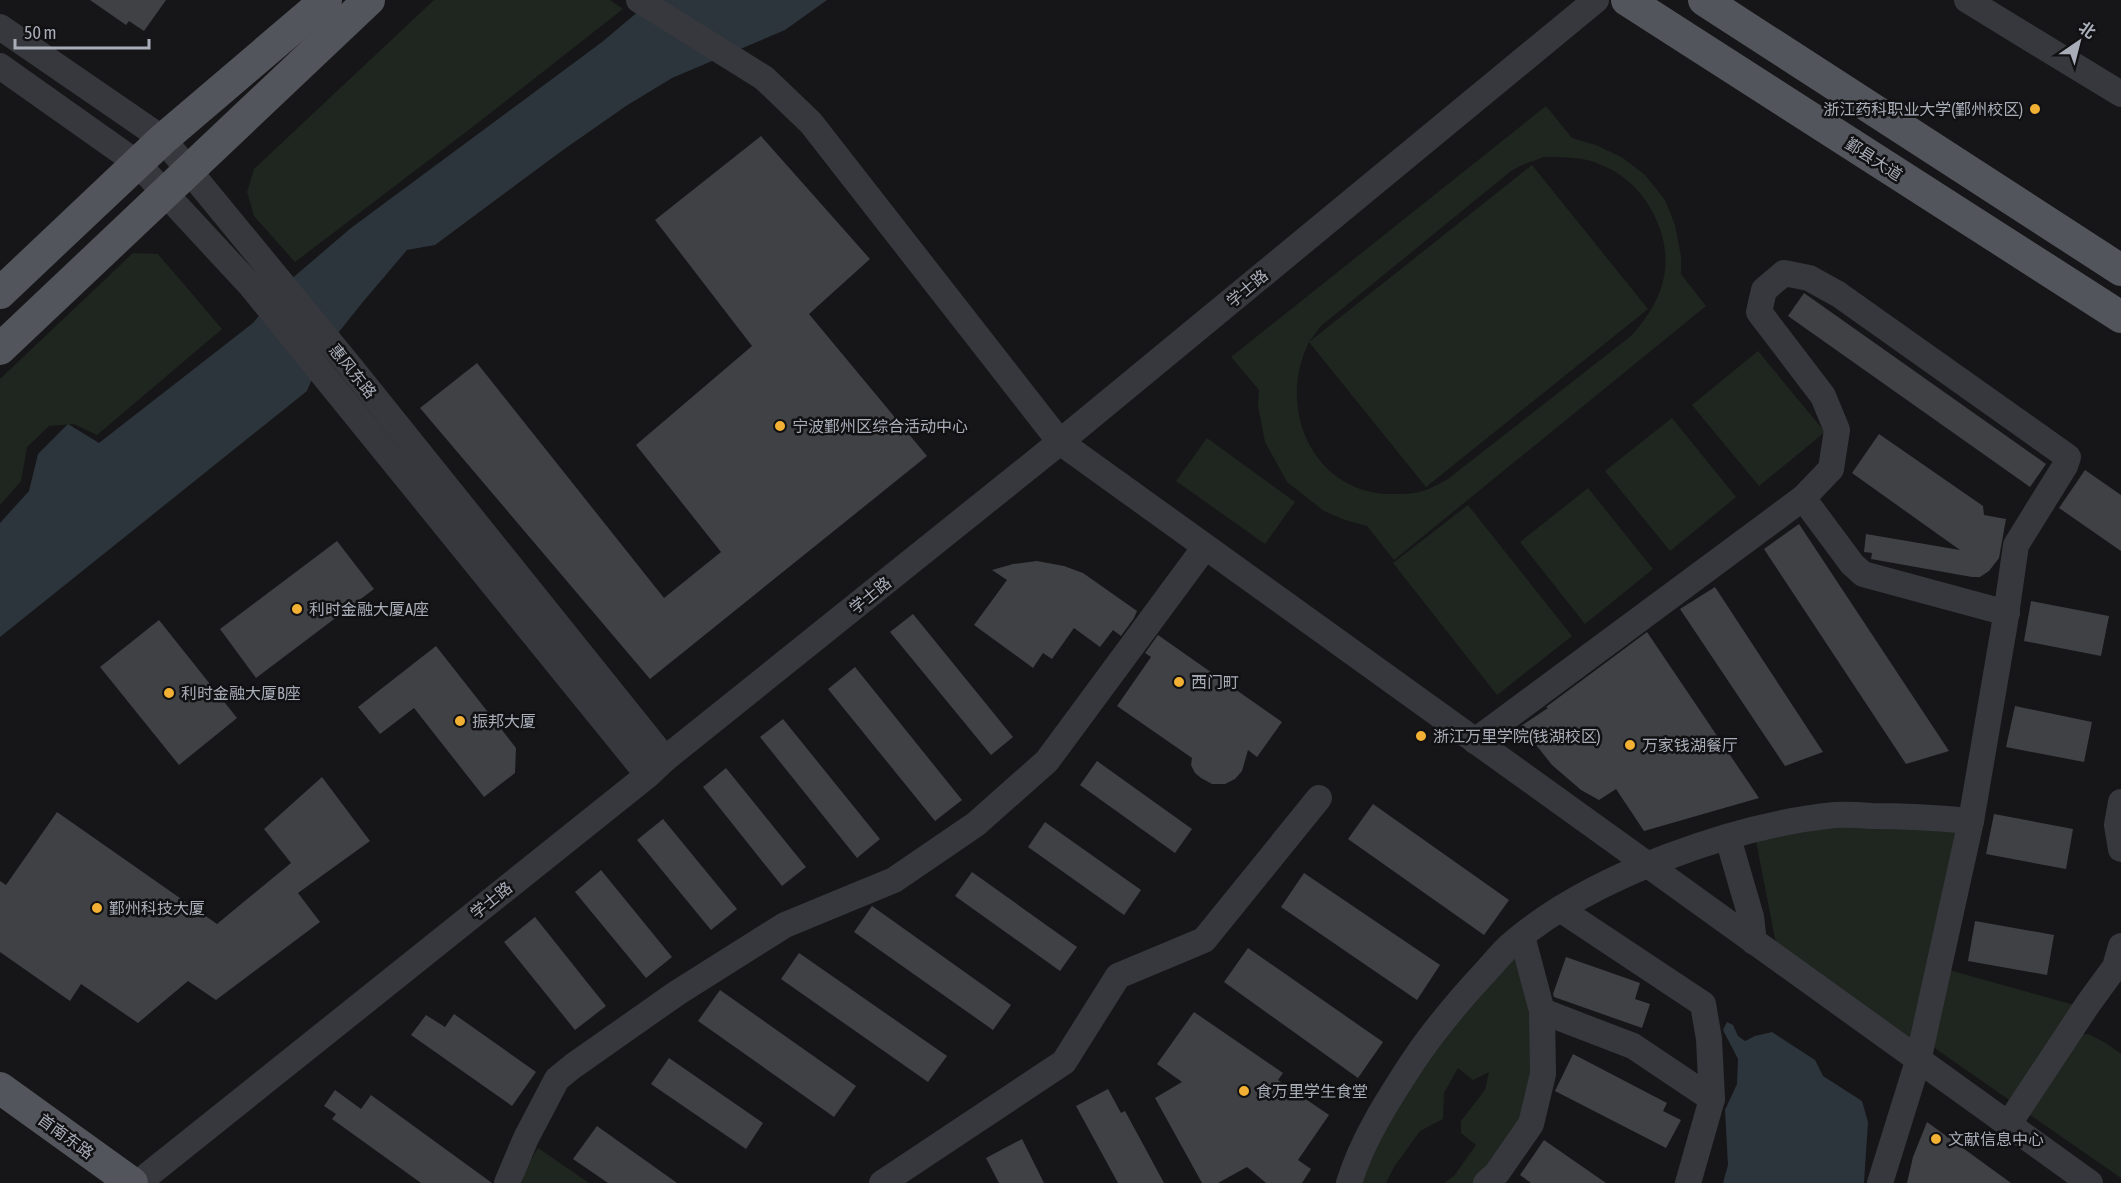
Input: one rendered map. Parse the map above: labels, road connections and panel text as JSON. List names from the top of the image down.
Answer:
{
  "streets": {
    "main road": ["鄞县大道", "首南东路"],
    "street": ["学士路", "惠风东路"]
  },
  "crossings": [
    ["学士路", "惠风东路"]
  ],
  "places": [
    "浙江药科职业大学(鄞州校区)",
    "宁波鄞州区综合活动中心",
    "利时金融大厦A座",
    "西门町",
    "利时金融大厦B座",
    "振邦大厦",
    "浙江万里学院(钱湖校区)",
    "万家钱湖餐厅",
    "鄞州科技大厦",
    "食万里学生食堂",
    "文献信息中心"
  ],
  "scale_bar": "50 m",
  "north": "top right"
}
